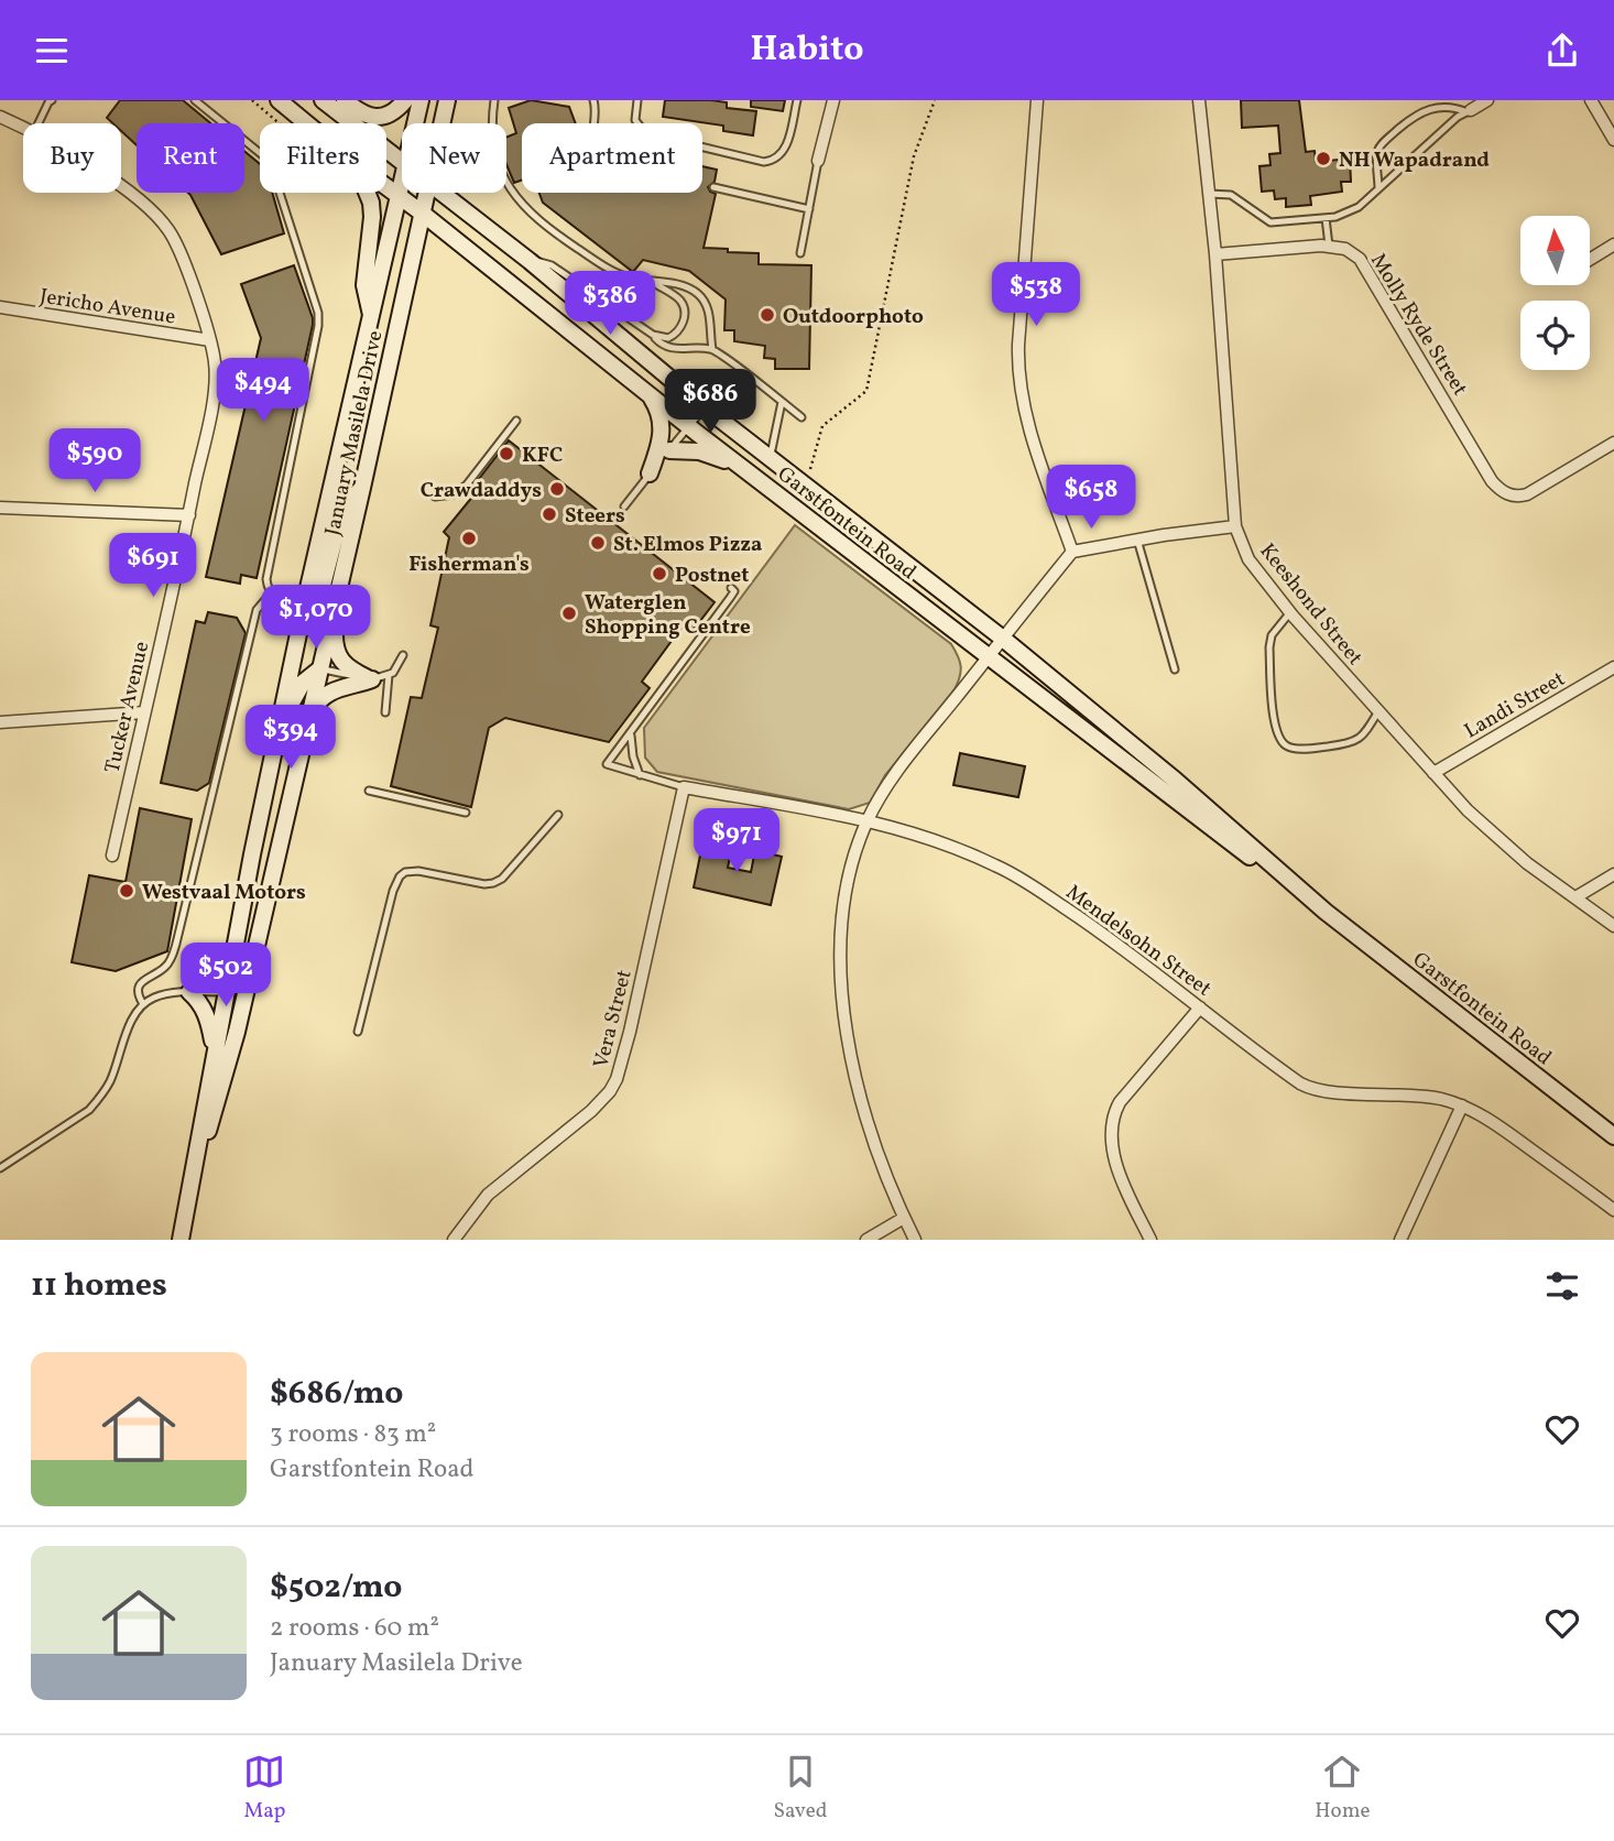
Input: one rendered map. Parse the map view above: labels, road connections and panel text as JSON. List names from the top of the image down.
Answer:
{
  "streets": {
    "main road": ["January Masilela Drive", "Garstfontein Road"],
    "street": [
      "Jericho Avenue",
      "Molly Ryde Street",
      "Keeshond Street",
      "Landi Street",
      "Tucker Avenue",
      "Mendelsohn Street",
      "Vera Street"
    ]
  },
  "crossings": [
    ["Jericho Avenue", "Tucker Avenue"],
    ["January Masilela Drive", "Garstfontein Road"],
    ["Keeshond Street", "Landi Street"],
    ["Mendelsohn Street", "Vera Street"]
  ],
  "places": [
    "NH Wapadrand",
    "Outdoorphoto",
    "KFC",
    "Crawdaddys",
    "Steers",
    "Fisherman's",
    "St. Elmos Pizza",
    "Postnet",
    "Waterglen Shopping Centre",
    "Westvaal Motors"
  ],
  "north": "top",
  "page": {
    "header": "Habito",
    "chip": [
      "Buy",
      "Rent",
      "Filters",
      "New",
      "Apartment"
    ],
    "price": [
      "$538",
      "$386",
      "$494",
      "$686",
      "$590",
      "$658",
      "$691",
      "$1,070",
      "$394",
      "$971",
      "$502"
    ],
    "heading": "11 homes",
    "list": [
      {
        "name": "$686/mo",
        "note": "3 rooms · 83 m² · Garstfontein Road"
      },
      {
        "name": "$502/mo",
        "note": "2 rooms · 60 m² · January Masilela Drive"
      }
    ],
    "tabs": ["Map", "Saved", "Home"]
  }
}
